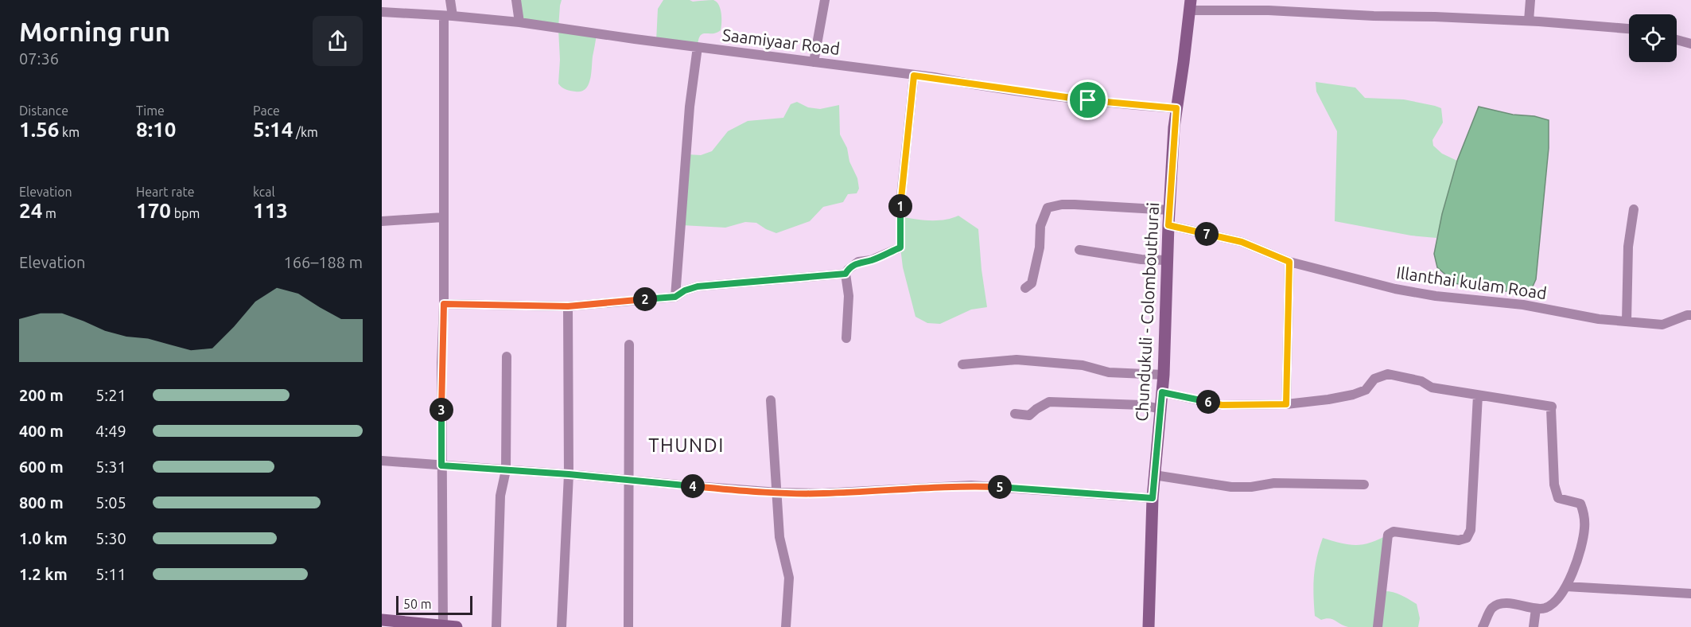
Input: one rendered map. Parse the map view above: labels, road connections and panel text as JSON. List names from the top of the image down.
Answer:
{
  "streets": {
    "main road": ["Chundukuli - Colombouthurai"],
    "street": ["Saamiyaar Road", "Illanthai kulam Road"]
  },
  "crossings": [
    ["Saamiyaar Road", "Chundukuli - Colombouthurai"],
    ["Illanthai kulam Road", "Chundukuli - Colombouthurai"]
  ],
  "districts": ["THUNDI"],
  "scale_bar": "50 m",
  "page": {
    "heading": ["Morning run", "07:36"],
    "stats": [
      ["Distance", "1.56 km"],
      ["Time", "8:10"],
      ["Pace", "5:14 /km"],
      ["Elevation", "24 m"],
      ["Heart rate", "170 bpm"],
      ["kcal", "113"]
    ],
    "pins": [
      "1",
      "7",
      "2",
      "6",
      "3",
      "4",
      "5"
    ],
    "chart": ["Elevation", "166–188 m"],
    "list": [
      {
        "name": "200 m",
        "note": "5:21"
      },
      {
        "name": "400 m",
        "note": "4:49"
      },
      {
        "name": "600 m",
        "note": "5:31"
      },
      {
        "name": "800 m",
        "note": "5:05"
      },
      {
        "name": "1.0 km",
        "note": "5:30"
      },
      {
        "name": "1.2 km",
        "note": "5:11"
      }
    ],
    "scale": "50 m"
  }
}
